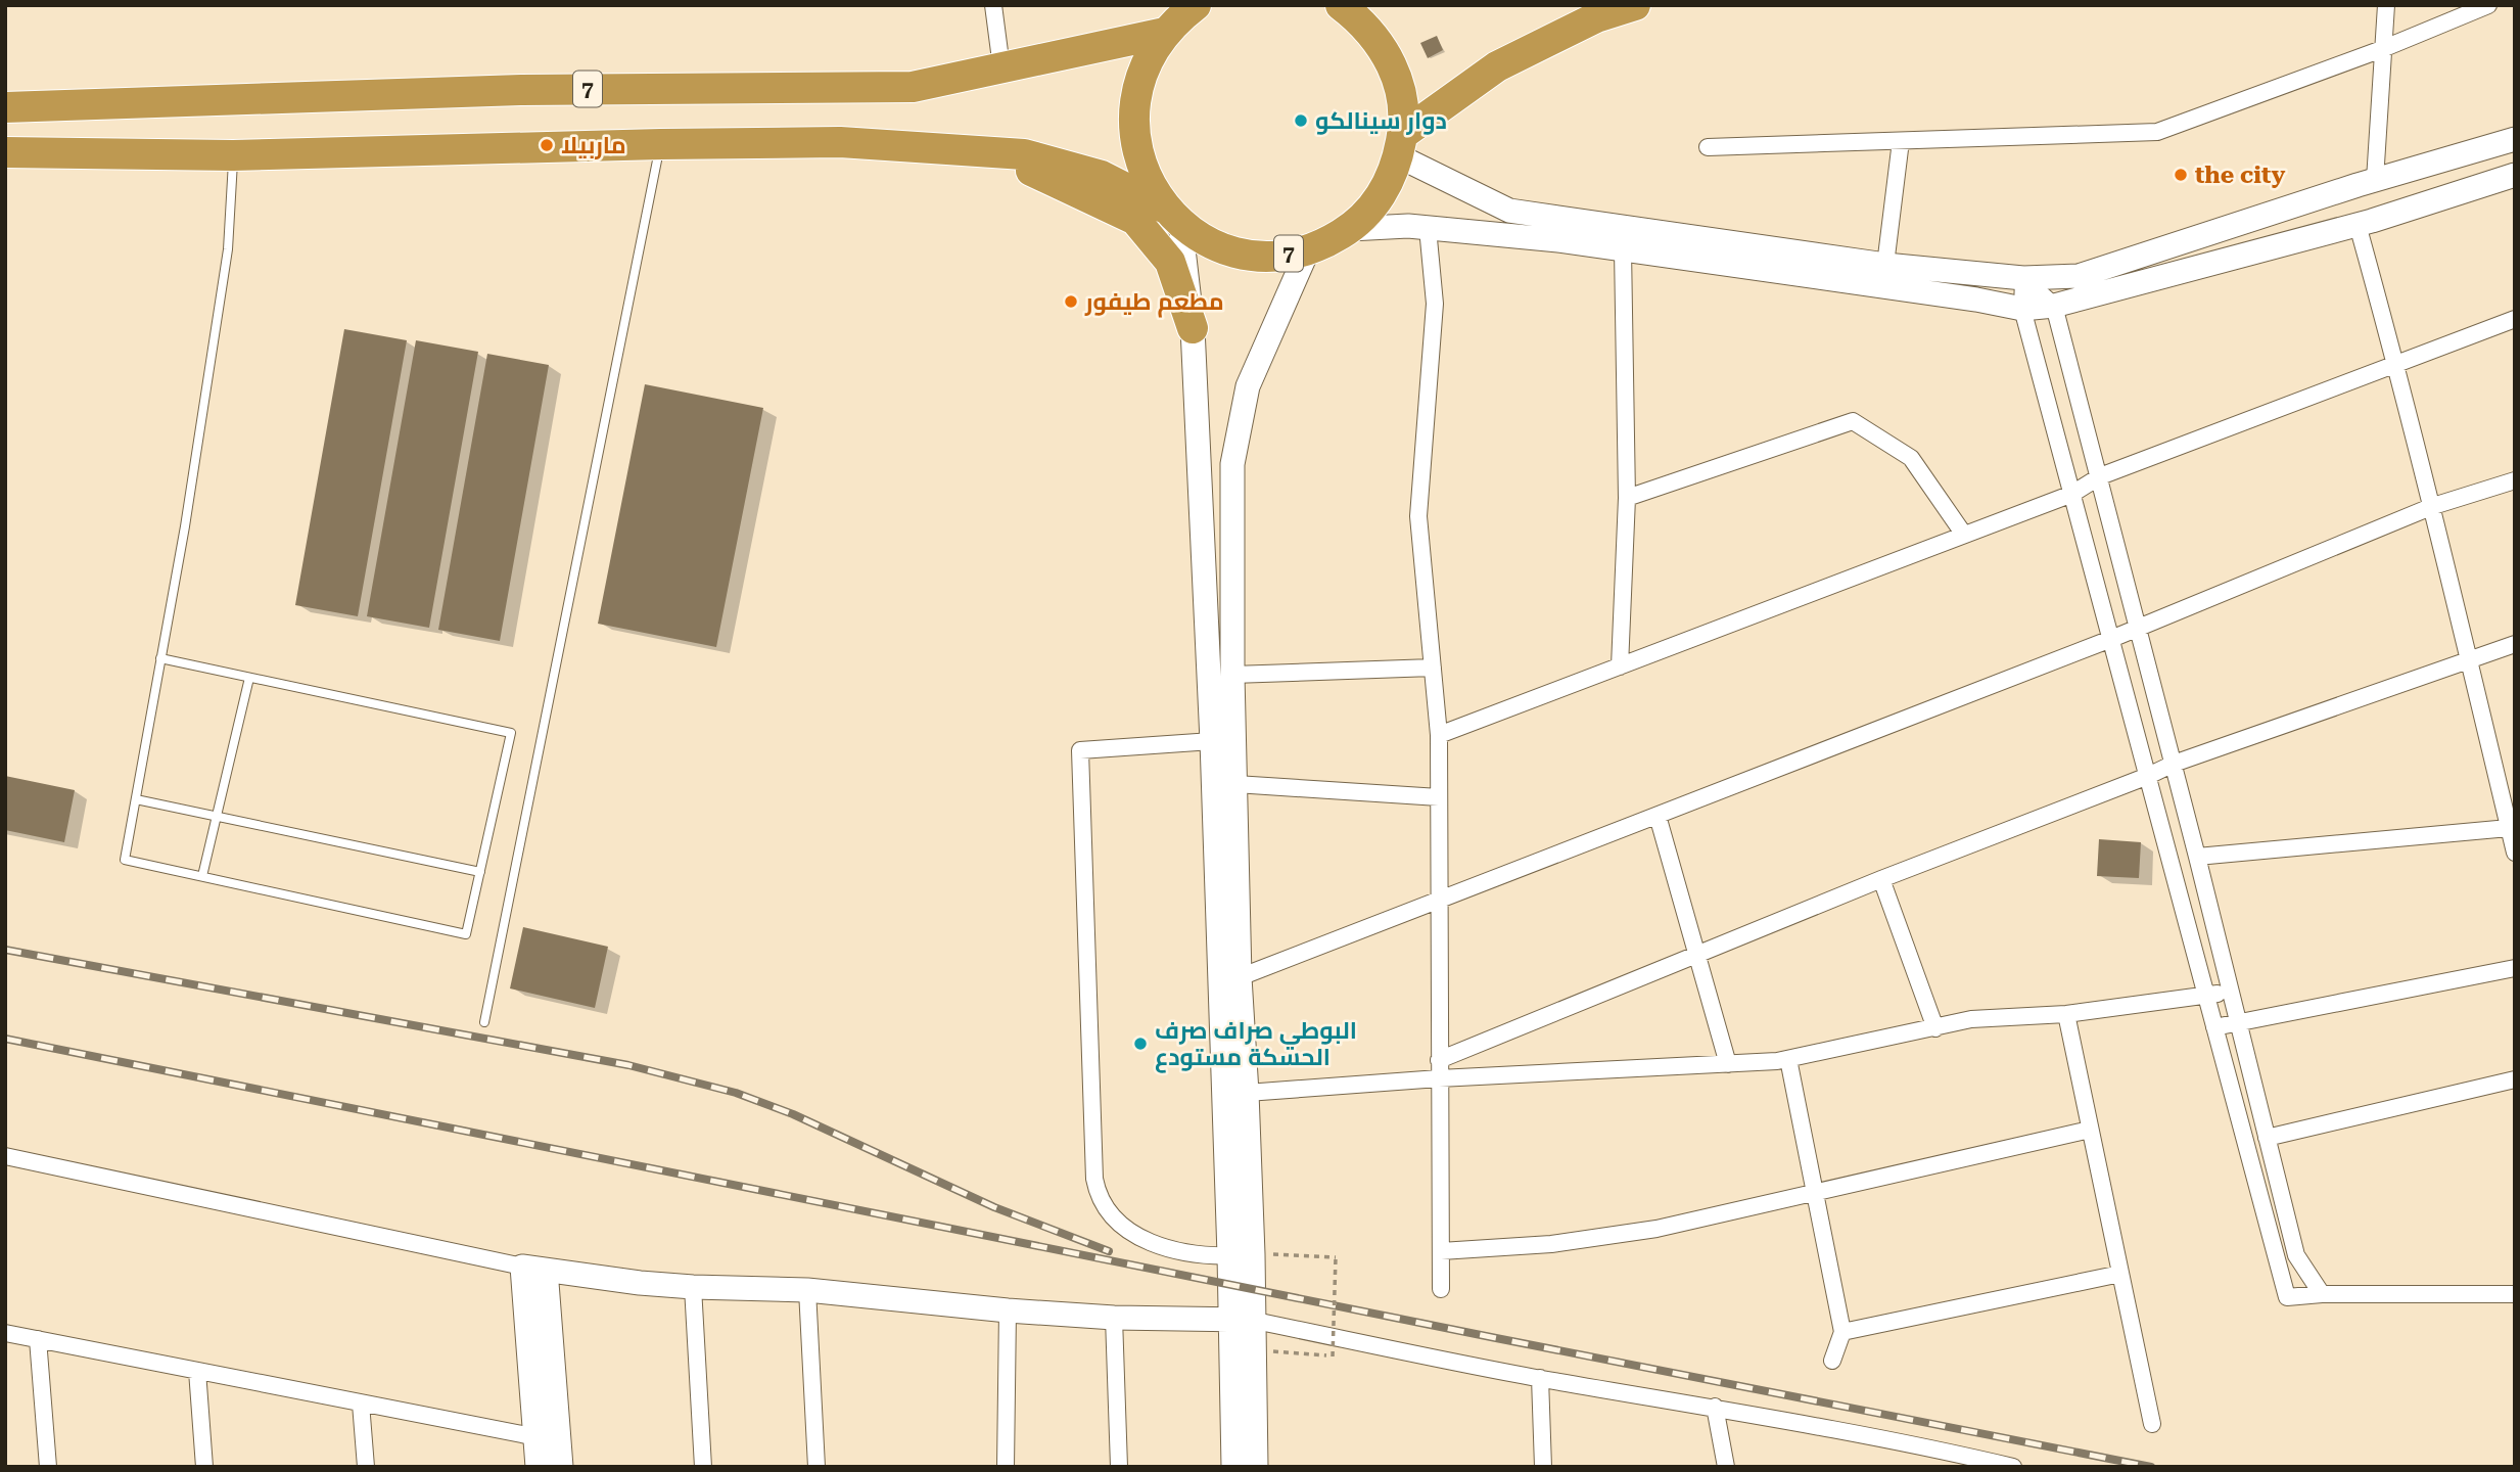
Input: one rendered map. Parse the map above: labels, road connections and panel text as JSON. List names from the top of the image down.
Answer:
{
  "streets": {
    "highway": ["7"]
  },
  "places": [
    "دوار سينالكو",
    "ماربيلا",
    "the city",
    "مطعم طيفور",
    "البوطي صراف صرف الحسكة مستودع"
  ]
}
